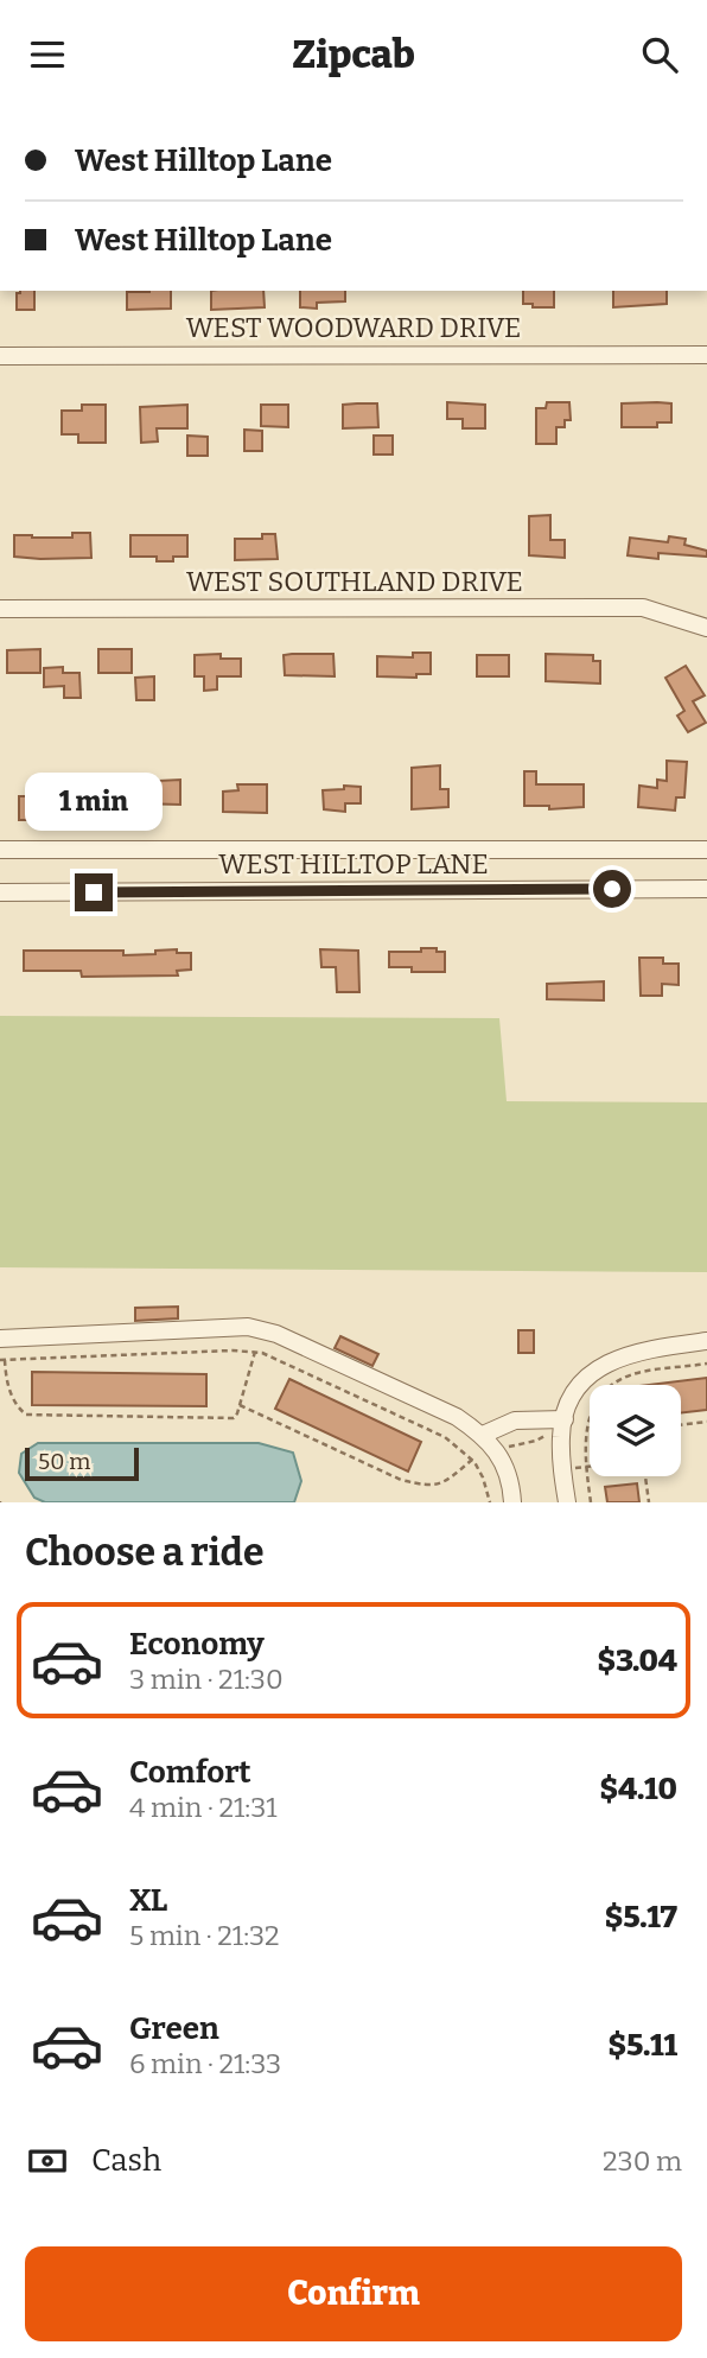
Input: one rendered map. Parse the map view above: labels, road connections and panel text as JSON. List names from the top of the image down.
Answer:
{
  "streets": {
    "street": ["WEST WOODWARD DRIVE", "WEST SOUTHLAND DRIVE", "WEST HILLTOP LANE"]
  },
  "scale_bar": "50 m",
  "page": {
    "header": "Zipcab",
    "banner": ["West Hilltop Lane", "West Hilltop Lane"],
    "bubble": "1 min",
    "scale": "50 m",
    "heading": "Choose a ride",
    "list": [
      {
        "name": "Economy",
        "note": "3 min · 21:30",
        "value": "$3.04"
      },
      {
        "name": "Comfort",
        "note": "4 min · 21:31",
        "value": "$4.10"
      },
      {
        "name": "XL",
        "note": "5 min · 21:32",
        "value": "$5.17"
      },
      {
        "name": "Green",
        "note": "6 min · 21:33",
        "value": "$5.11"
      }
    ],
    "pay": ["Cash", "230 m"],
    "buttons": "Confirm"
  }
}
